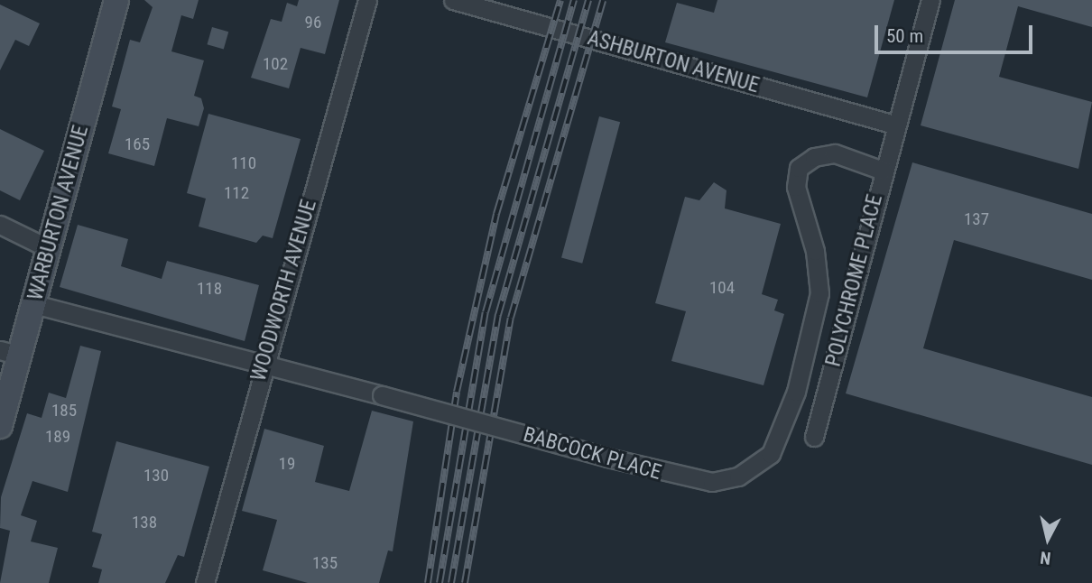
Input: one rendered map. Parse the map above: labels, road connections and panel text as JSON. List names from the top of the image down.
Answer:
{
  "streets": {
    "street": [
      "ASHBURTON AVENUE",
      "WARBURTON AVENUE",
      "POLYCHROME PLACE",
      "WOODWORTH AVENUE",
      "BABCOCK PLACE"
    ]
  },
  "crossings": [
    ["ASHBURTON AVENUE", "POLYCHROME PLACE"],
    ["WARBURTON AVENUE", "BABCOCK PLACE"],
    ["POLYCHROME PLACE", "BABCOCK PLACE"],
    ["WOODWORTH AVENUE", "BABCOCK PLACE"]
  ],
  "house_numbers": [
    "96",
    "102",
    "165",
    "110",
    "112",
    "137",
    "104",
    "118",
    "185",
    "189",
    "19",
    "130",
    "138",
    "135"
  ],
  "scale_bar": "50 m",
  "north": "bottom"
}
